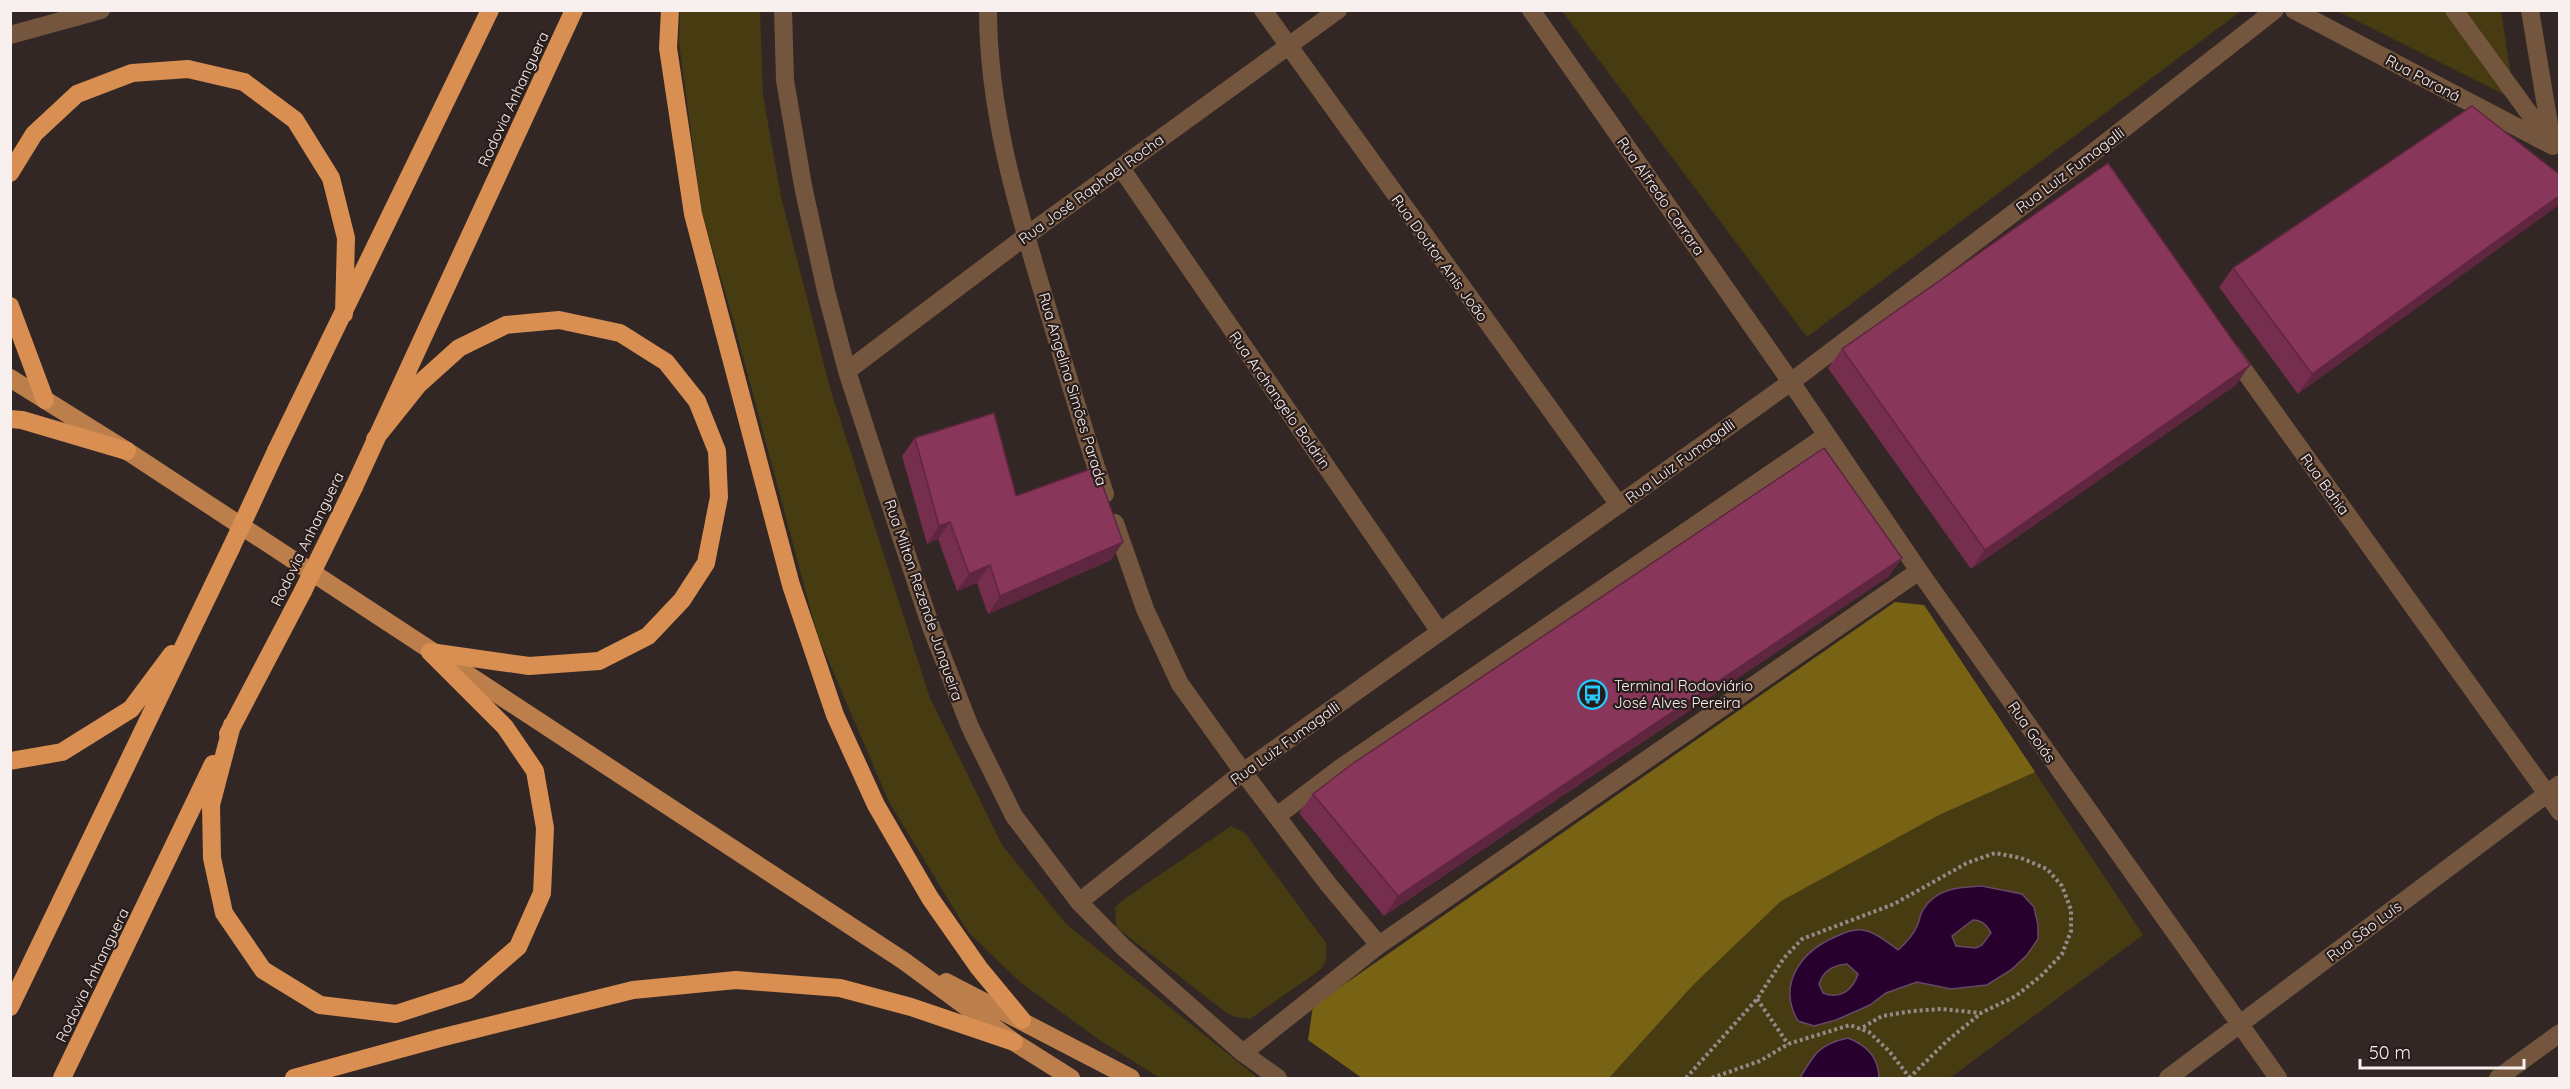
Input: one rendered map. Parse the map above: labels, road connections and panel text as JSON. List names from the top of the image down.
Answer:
{
  "streets": {
    "highway": ["Rodovia Anhanguera"],
    "street": [
      "Rua Paraná",
      "Rua Luiz Fumagalli",
      "Rua José Raphael Rocha",
      "Rua Alfredo Carrara",
      "Rua Doutor Anis João",
      "Rua Angelina Simões Parada",
      "Rua Archangelo Boldrin",
      "Rua Bahia",
      "Rua Milton Rezende Junqueira",
      "Rua Goiás",
      "Rua São Luís"
    ]
  },
  "crossings": [
    ["Rua Luiz Fumagalli", "Rua Alfredo Carrara"],
    ["Rua Luiz Fumagalli", "Rua Doutor Anis João"],
    ["Rua Luiz Fumagalli", "Rua Angelina Simões Parada"],
    ["Rua Luiz Fumagalli", "Rua Archangelo Boldrin"],
    ["Rua Luiz Fumagalli", "Rua Milton Rezende Junqueira"],
    ["Rua Luiz Fumagalli", "Rua Goiás"],
    ["Rua José Raphael Rocha", "Rua Doutor Anis João"],
    ["Rua José Raphael Rocha", "Rua Angelina Simões Parada"],
    ["Rua José Raphael Rocha", "Rua Archangelo Boldrin"],
    ["Rua José Raphael Rocha", "Rua Milton Rezende Junqueira"],
    ["Rua Alfredo Carrara", "Rua Goiás"],
    ["Rua Bahia", "Rua São Luís"],
    ["Rua Goiás", "Rua São Luís"]
  ],
  "places": {
    "bus stop": ["Terminal Rodoviário José Alves Pereira"]
  },
  "scale_bar": "50 m"
}
